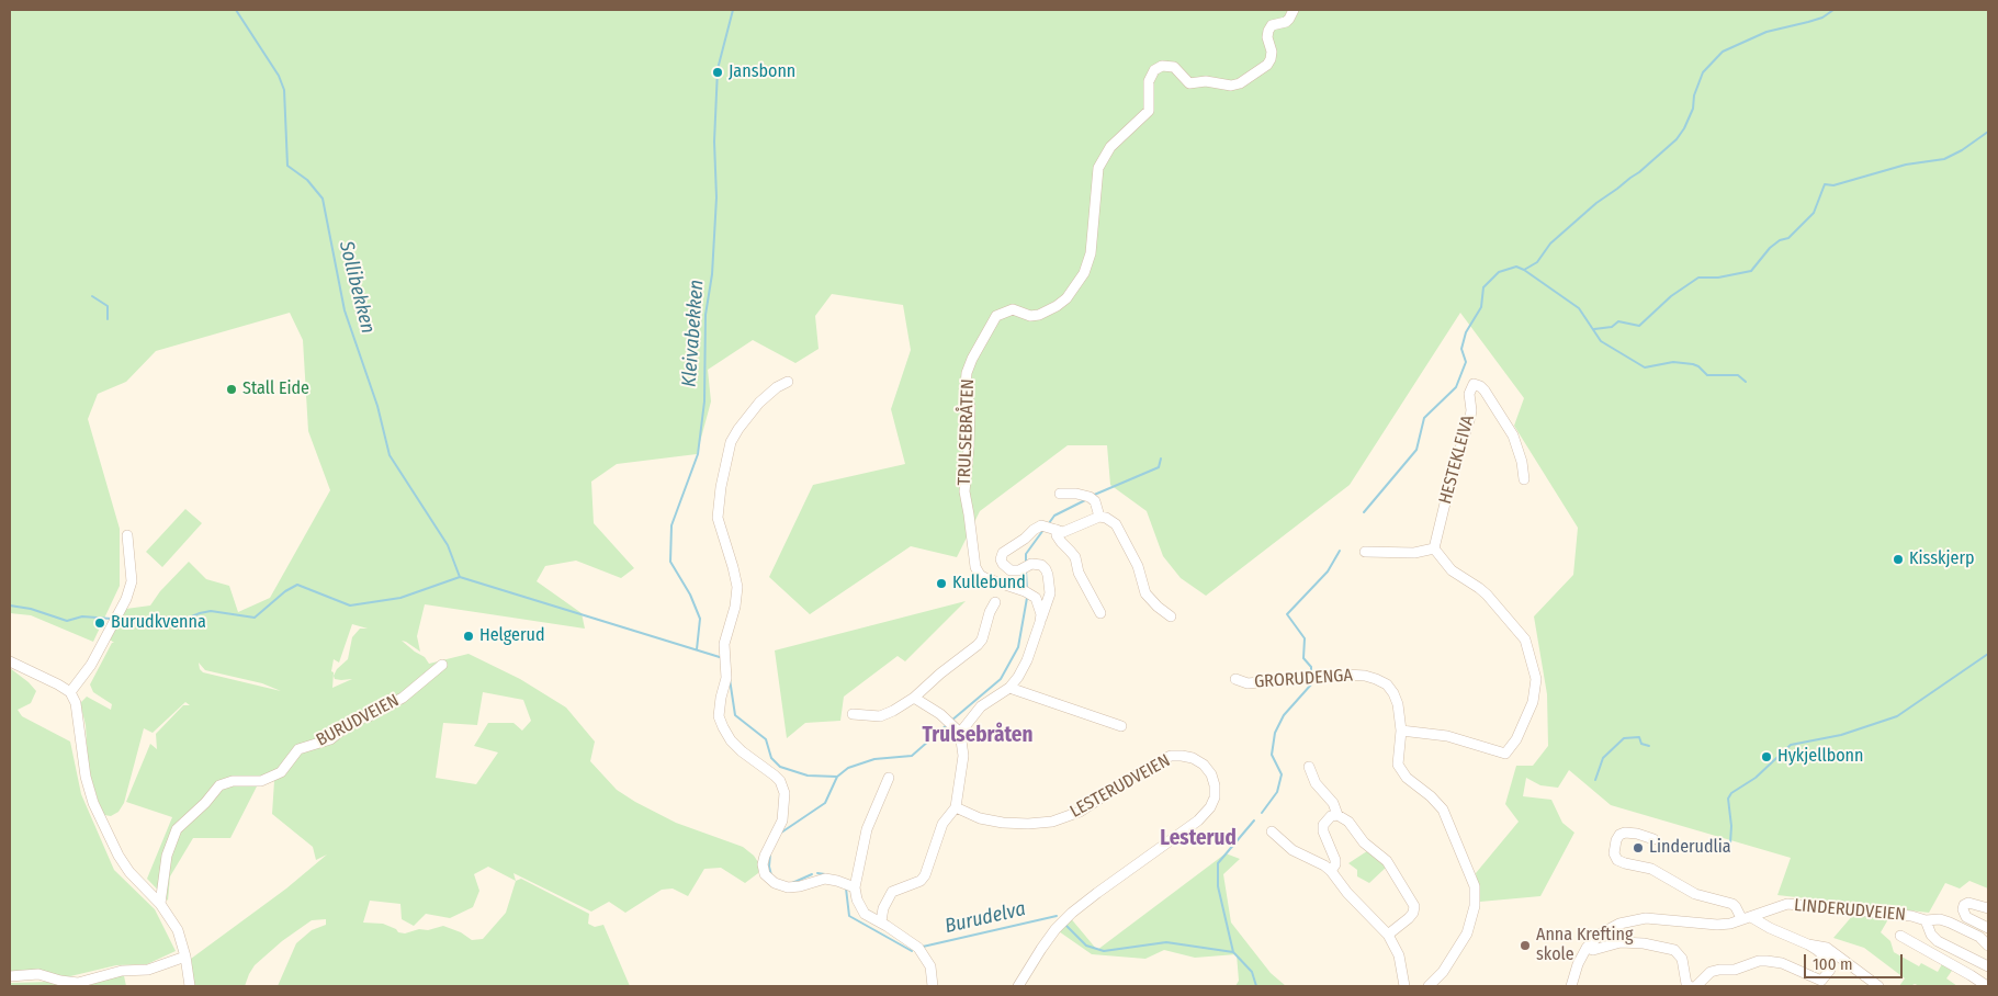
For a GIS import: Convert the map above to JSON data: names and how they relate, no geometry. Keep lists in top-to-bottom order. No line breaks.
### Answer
{"streets":{"street":["TRULSEBRÅTEN","HESTEKLEIVA","GRORUDENGA","BURUDVEIEN","LESTERUDVEIEN","LINDERUDVEIEN"]},"districts":["Trulsebråten","Lesterud"],"water":["Sollibekken","Kleivabekken","Burudelva"],"places":["Jansbonn","Stall Eide","Kisskjerp","Kullebund","Burudkvenna","Helgerud","Hykjellbonn","Linderudlia","Anna Krefting skole"],"scale_bar":"100 m"}
